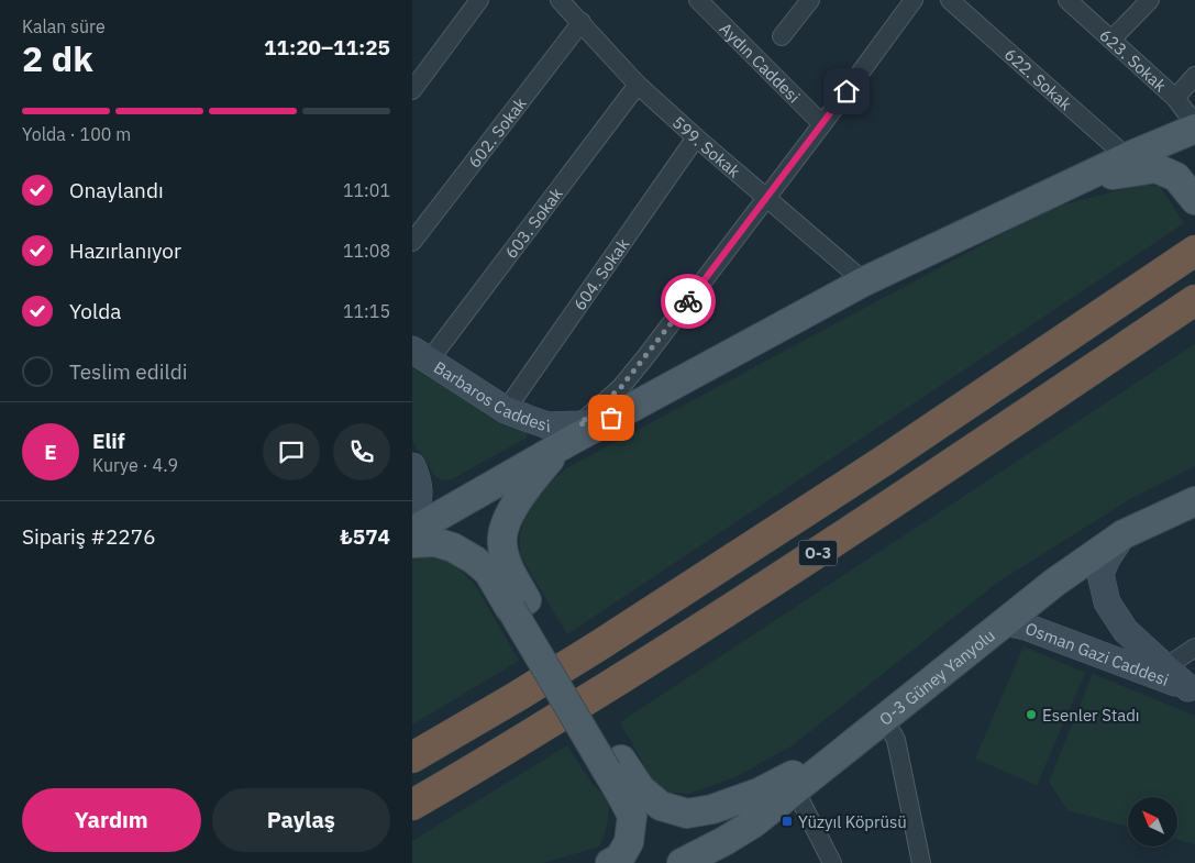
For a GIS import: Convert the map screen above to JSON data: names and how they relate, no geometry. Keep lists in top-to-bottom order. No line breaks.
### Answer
{"streets":{"highway":["O-3"],"main road":["Barbaros Caddesi","Osman Gazi Caddesi","O-3 Güney Yanyolu"],"street":["623. Sokak","Aydın Caddesi","622. Sokak","602. Sokak","599. Sokak","603. Sokak","604. Sokak"]},"crossings":[["602. Sokak","599. Sokak"],["599. Sokak","603. Sokak"],["599. Sokak","604. Sokak"],["603. Sokak","Barbaros Caddesi"],["604. Sokak","Barbaros Caddesi"],["Osman Gazi Caddesi","O-3 Güney Yanyolu"]],"places":{"other":["Esenler Stadı"],"transit":["Yüzyıl Köprüsü"]},"north":"top left","page":{"heading":["2 dk","Kalan süre","11:20–11:25"],"panel":["Elif","Kurye · 4.9","Sipariş #2276","₺574"],"bar":"Yolda · 100 m","list":[["Onaylandı","11:01"],["Hazırlanıyor","11:08"],["Yolda","11:15"],"Teslim edildi"],"round":"E","buttons":["Yardım","Paylaş"]}}
